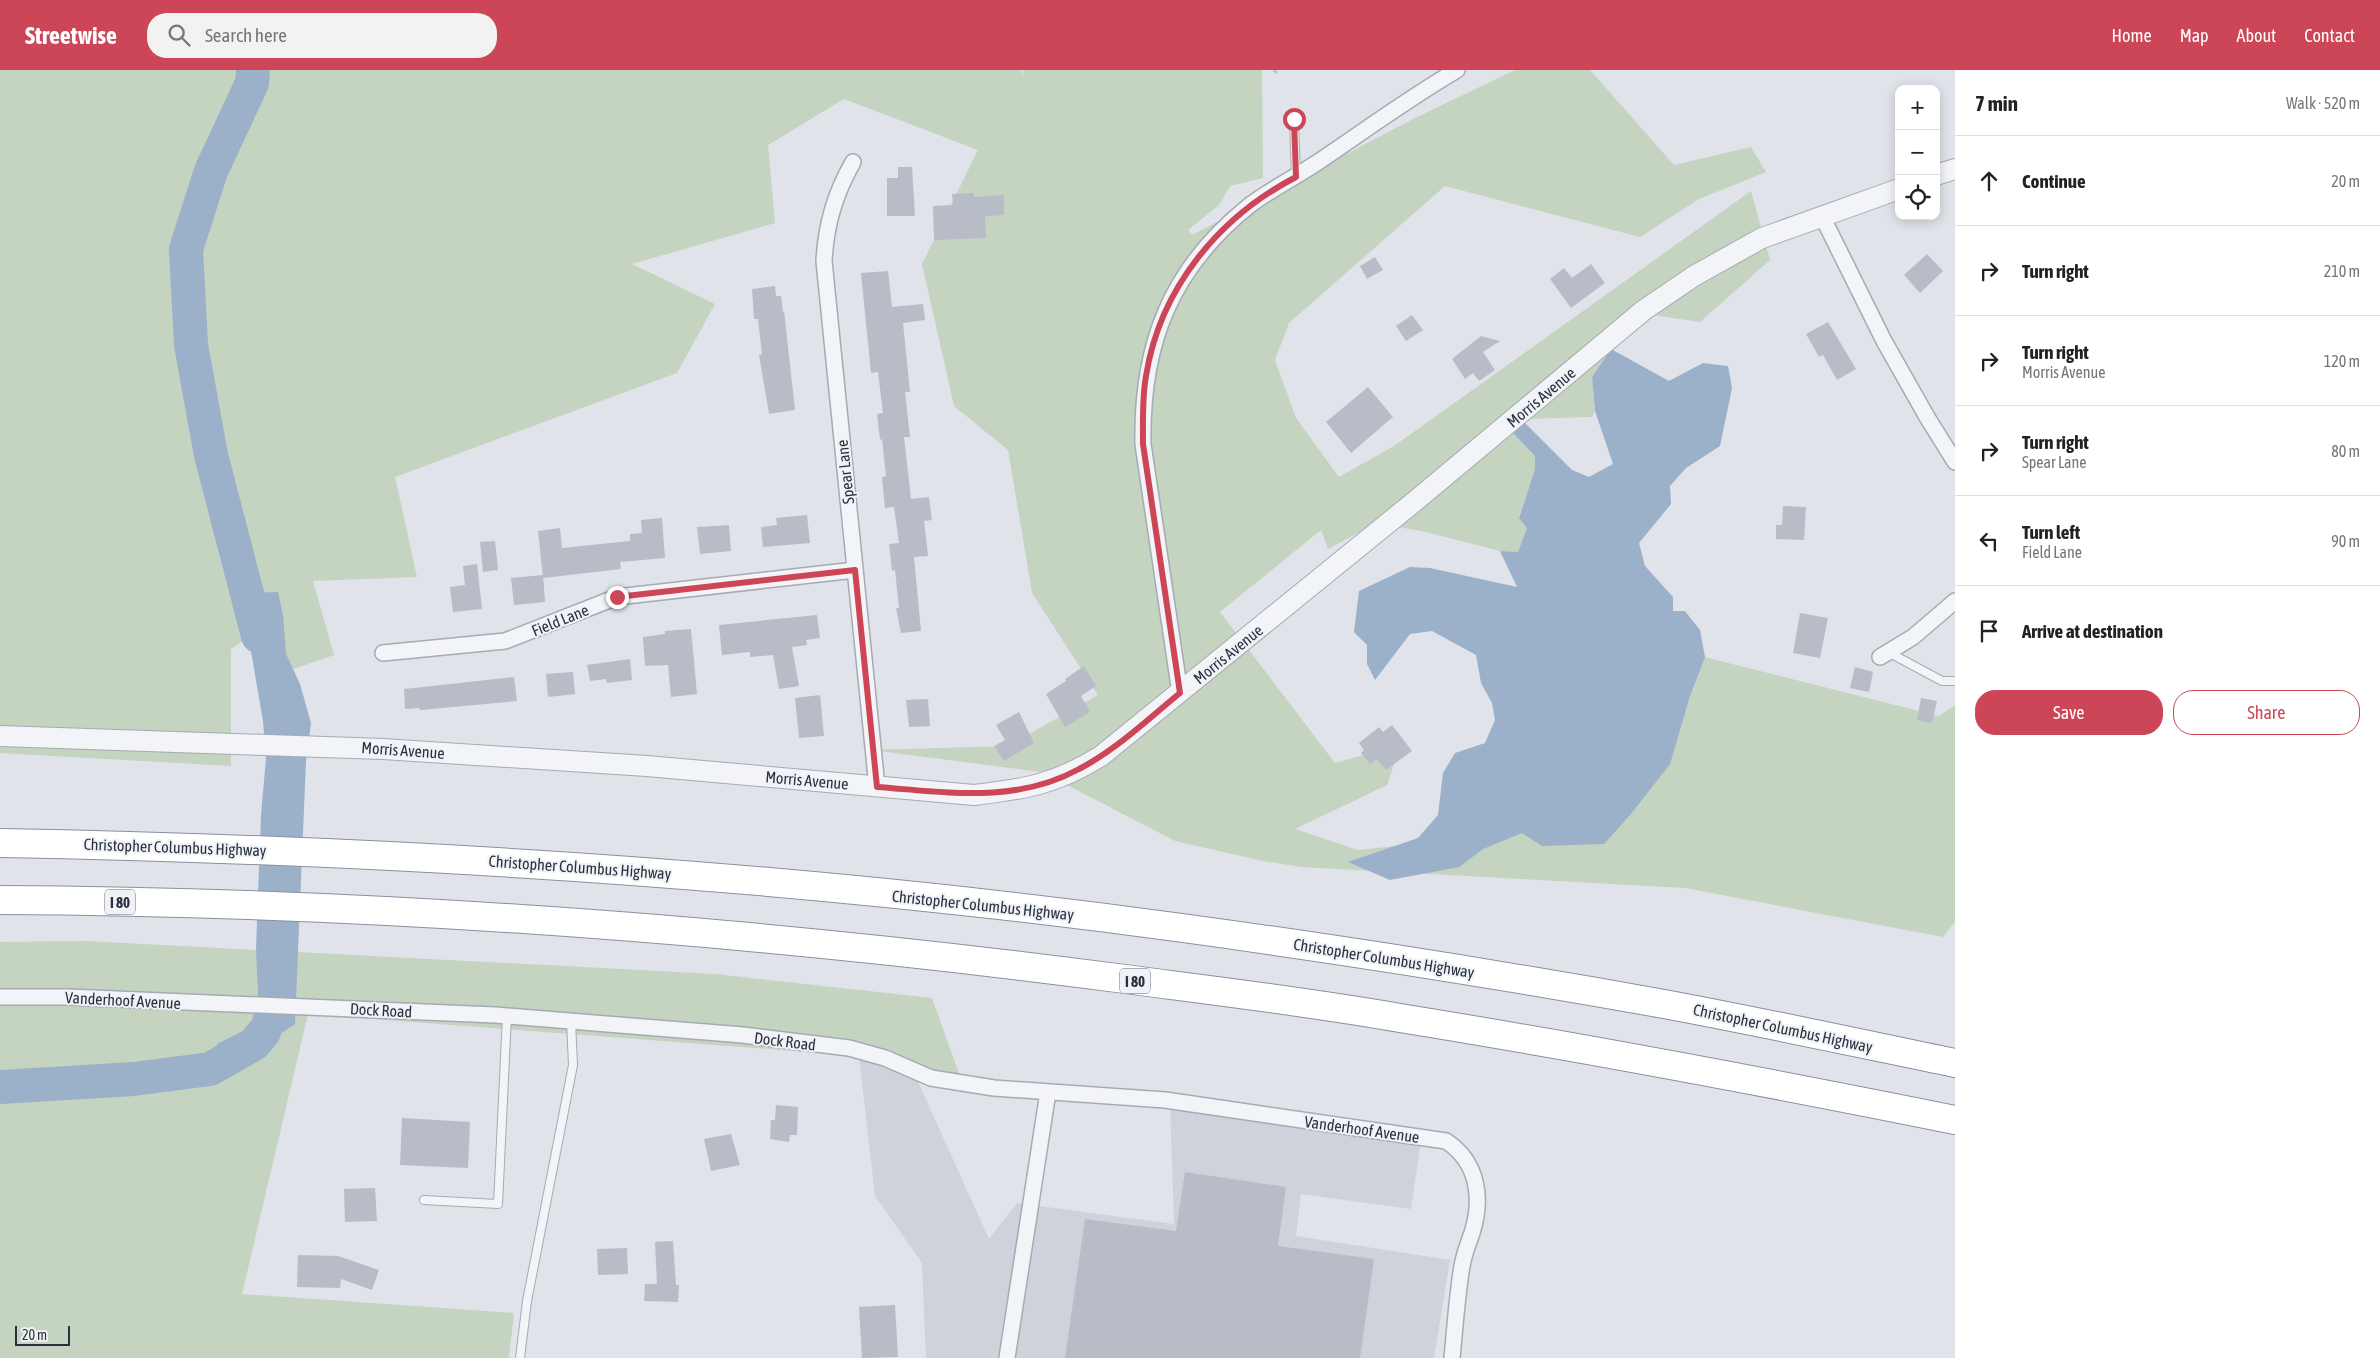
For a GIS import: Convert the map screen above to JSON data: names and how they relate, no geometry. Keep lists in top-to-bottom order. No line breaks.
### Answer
{"streets":{"highway":["Christopher Columbus Highway","I 80"],"street":["Morris Avenue","Spear Lane","Field Lane","Vanderhoof Avenue","Dock Road"]},"crossings":[["Morris Avenue","Spear Lane"],["Spear Lane","Field Lane"],["Vanderhoof Avenue","Dock Road"]],"scale_bar":"20 m","page":{"header":"Streetwise","search":"Search here","nav":["Home","Map","About","Contact"],"heading":["7 min","Walk · 520 m"],"map_buttons":["+","−"],"list":[["Continue","20 m"],["Turn right","210 m"],["Turn right","Morris Avenue","120 m"],["Turn right","Spear Lane","80 m"],["Turn left","Field Lane","90 m"],"Arrive at destination"],"buttons":["Save","Share"],"scale":"20 m"}}
